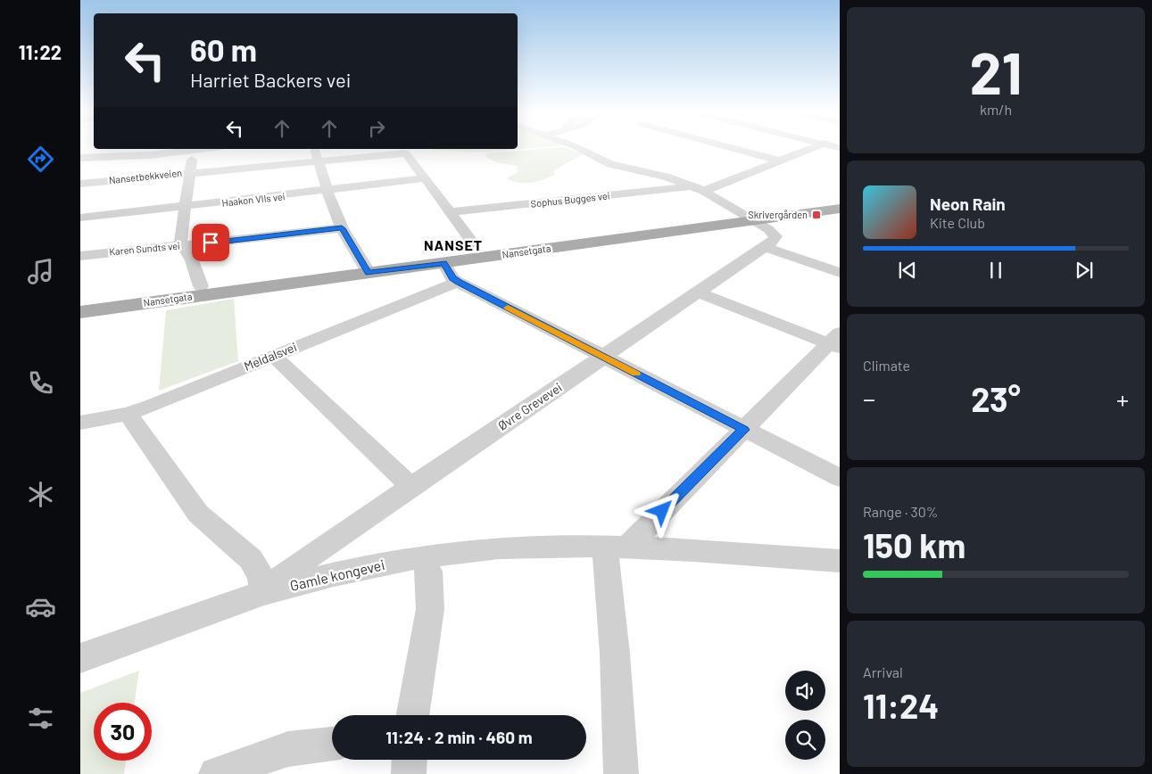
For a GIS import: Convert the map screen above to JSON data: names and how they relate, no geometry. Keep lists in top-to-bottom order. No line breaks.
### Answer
{"streets":{"main road":["Nansetgata"],"street":["Nansetbekkveien","Haakon VIIs vei","Sophus Bugges vei","Karen Sundts vei","Meldalsvei","Øvre Grevevei","Gamle kongevei"]},"crossings":[["Nansetbekkveien","Haakon VIIs vei"],["Øvre Grevevei","Gamle kongevei"]],"districts":["NANSET"],"places":{"transit":["Skrivergården"]},"page":{"tabs":"11:22","tile":[["21","km/h"],"Climate",["Range · 30%","150 km"],["Arrival","11:24"]],"turn":["60 m","Harriet Backers vei"],"song":["Neon Rain","Kite Club"],"heat":["−","23°","+"],"limit":"30","trip":"11:24 · 2 min · 460 m"}}
